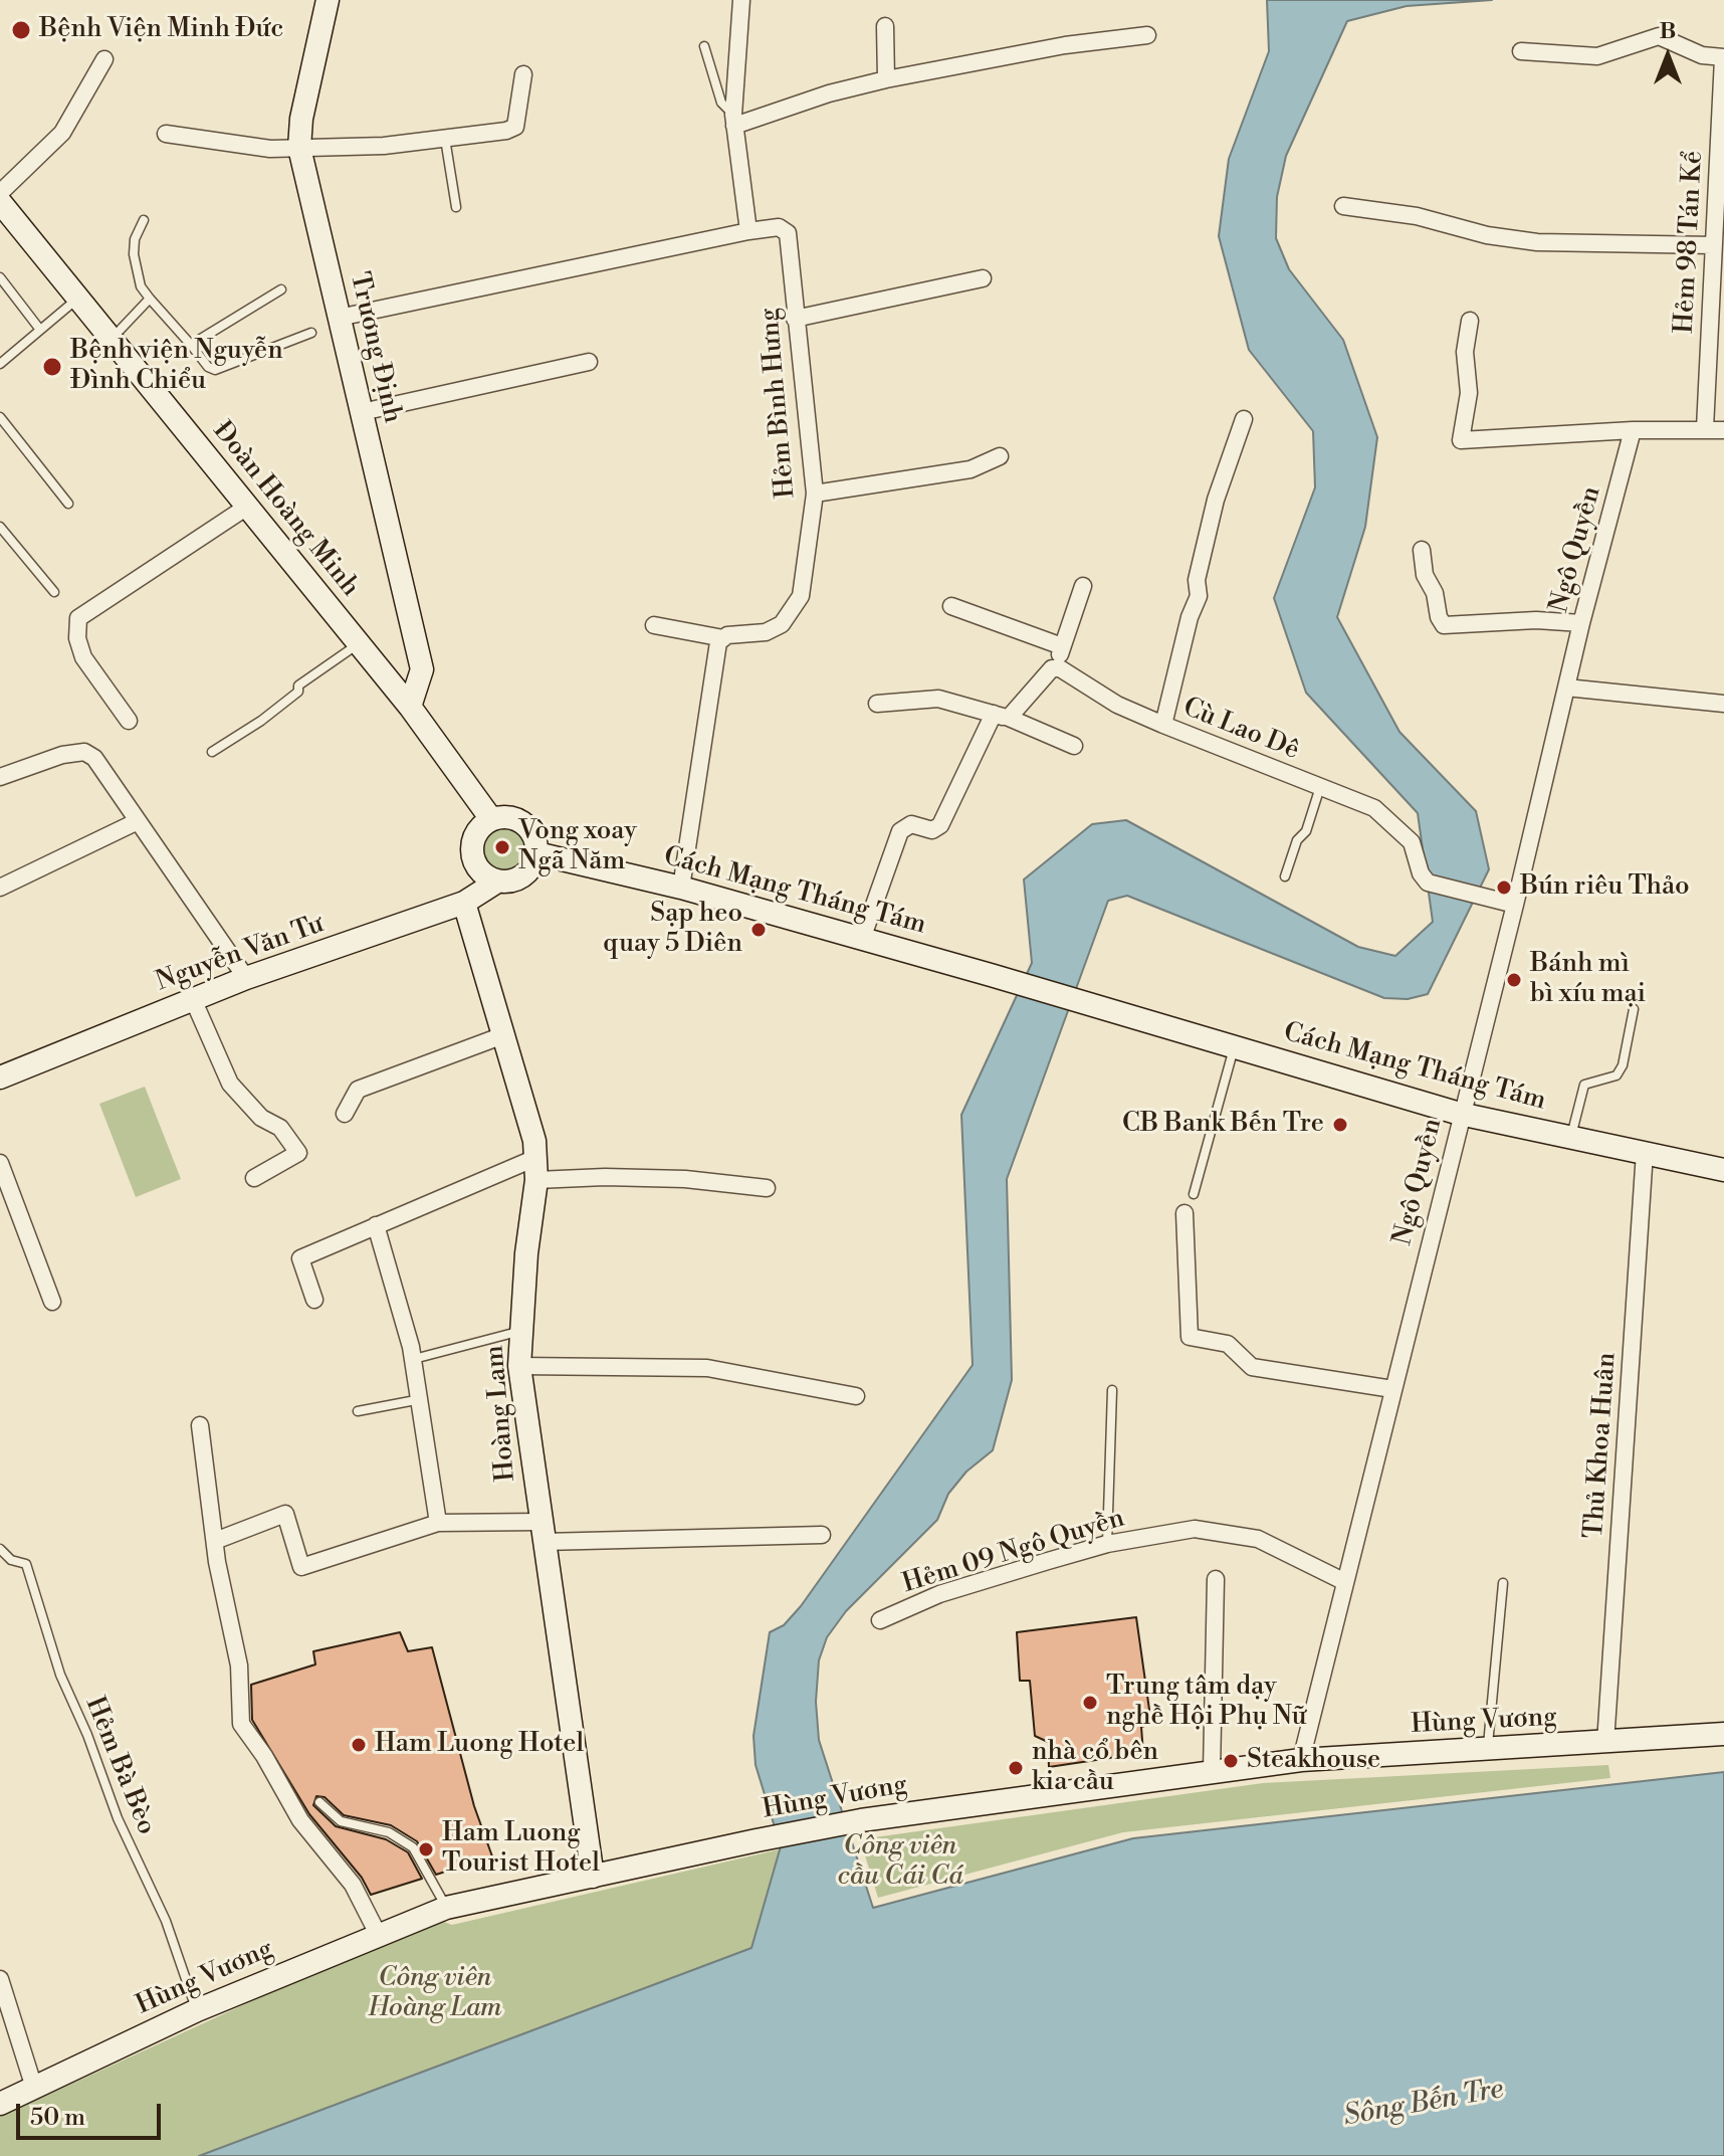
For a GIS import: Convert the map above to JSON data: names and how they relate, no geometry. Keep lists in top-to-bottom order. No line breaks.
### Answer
{"streets":{"street":["Hẻm 98 Tán Kể","Trương Định","Hẻm Bình Hưng","Đoàn Hoàng Minh","Ngô Quyền","Cù Lao Dê","Cách Mạng Tháng Tám","Nguyễn Văn Tư","Hoàng Lam","Thủ Khoa Huân","Hẻm 09 Ngô Quyền","Hùng Vương"],"lane":["Hẻm Bà Bèo"]},"crossings":[["Trương Định","Đoàn Hoàng Minh"],["Đoàn Hoàng Minh","Cách Mạng Tháng Tám"],["Đoàn Hoàng Minh","Nguyễn Văn Tư"],["Ngô Quyền","Cù Lao Dê"],["Ngô Quyền","Cách Mạng Tháng Tám"],["Ngô Quyền","Hẻm 09 Ngô Quyền"],["Ngô Quyền","Hùng Vương"],["Cách Mạng Tháng Tám","Nguyễn Văn Tư"],["Cách Mạng Tháng Tám","Thủ Khoa Huân"],["Nguyễn Văn Tư","Hoàng Lam"],["Hoàng Lam","Hùng Vương"],["Thủ Khoa Huân","Hùng Vương"],["Hùng Vương","Hẻm Bà Bèo"]],"water":["Sông Bến Tre"],"parks":["Công viên cầu Cái Cá","Công viên Hoàng Lam"],"places":["Bệnh Viện Minh Đức","Bệnh viện Nguyễn Đình Chiểu","Vòng xoay Ngã Năm","Bún riêu Thảo","Sạp heo quay 5 Diên","Bánh mì bì xíu mại","CB Bank Bến Tre","Trung tâm dạy nghề Hội Phụ Nữ","Ham Luong Hotel","Steakhouse","nhà cổ bên kia cầu","Ham Luong Tourist Hotel"],"scale_bar":"50 m","north":"top"}
